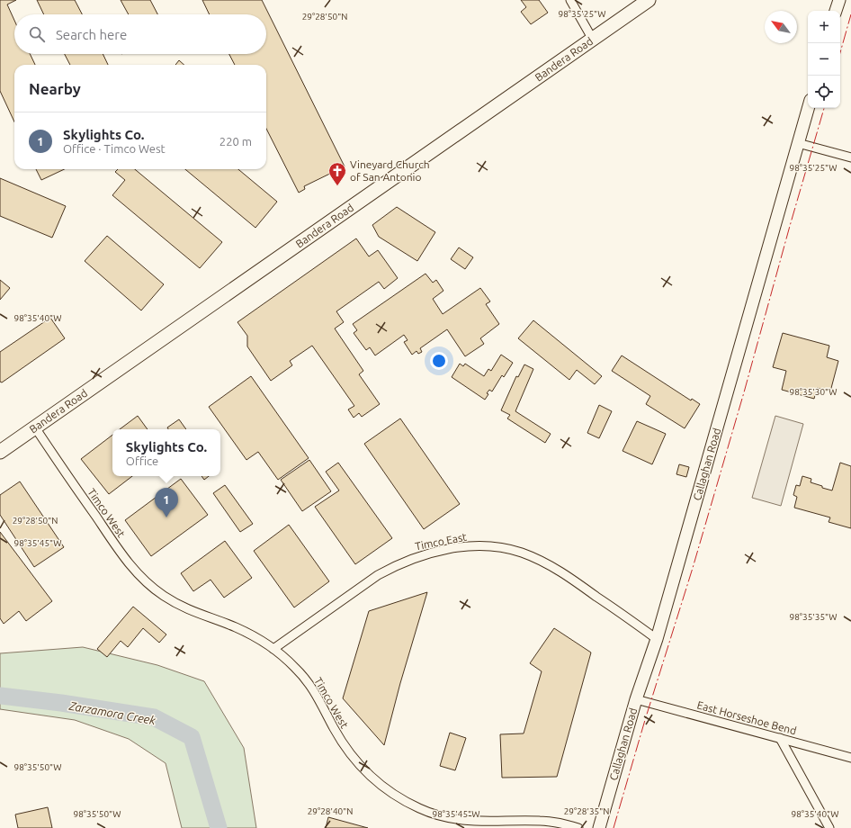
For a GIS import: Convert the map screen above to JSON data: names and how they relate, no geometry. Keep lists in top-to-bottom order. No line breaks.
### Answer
{"streets":{"main road":["Bandera Road","Callaghan Road"],"street":["Timco West","Timco East","East Horseshoe Bend"]},"crossings":[["Bandera Road","Timco West"],["Callaghan Road","Timco East"],["Callaghan Road","East Horseshoe Bend"],["Timco West","Timco East"]],"water":["Zarzamora Creek"],"places":{"church":["Vineyard Church of San Antonio"]},"north":"top left","page":{"map_buttons":["+","−"],"search":"Search here","heading":"Nearby","list":[{"mark":"1","name":"Skylights Co.","note":"Office · Timco West","value":"220 m"}],"popup":["Skylights Co.","Office"],"pins":"1"},"coordinates":["98°35'25\"W","29°28'50\"N","98°35'40\"W","98°35'30\"W","98°35'45\"W","98°35'35\"W","98°35'50\"W","29°28'40\"N","29°28'35\"N"]}
